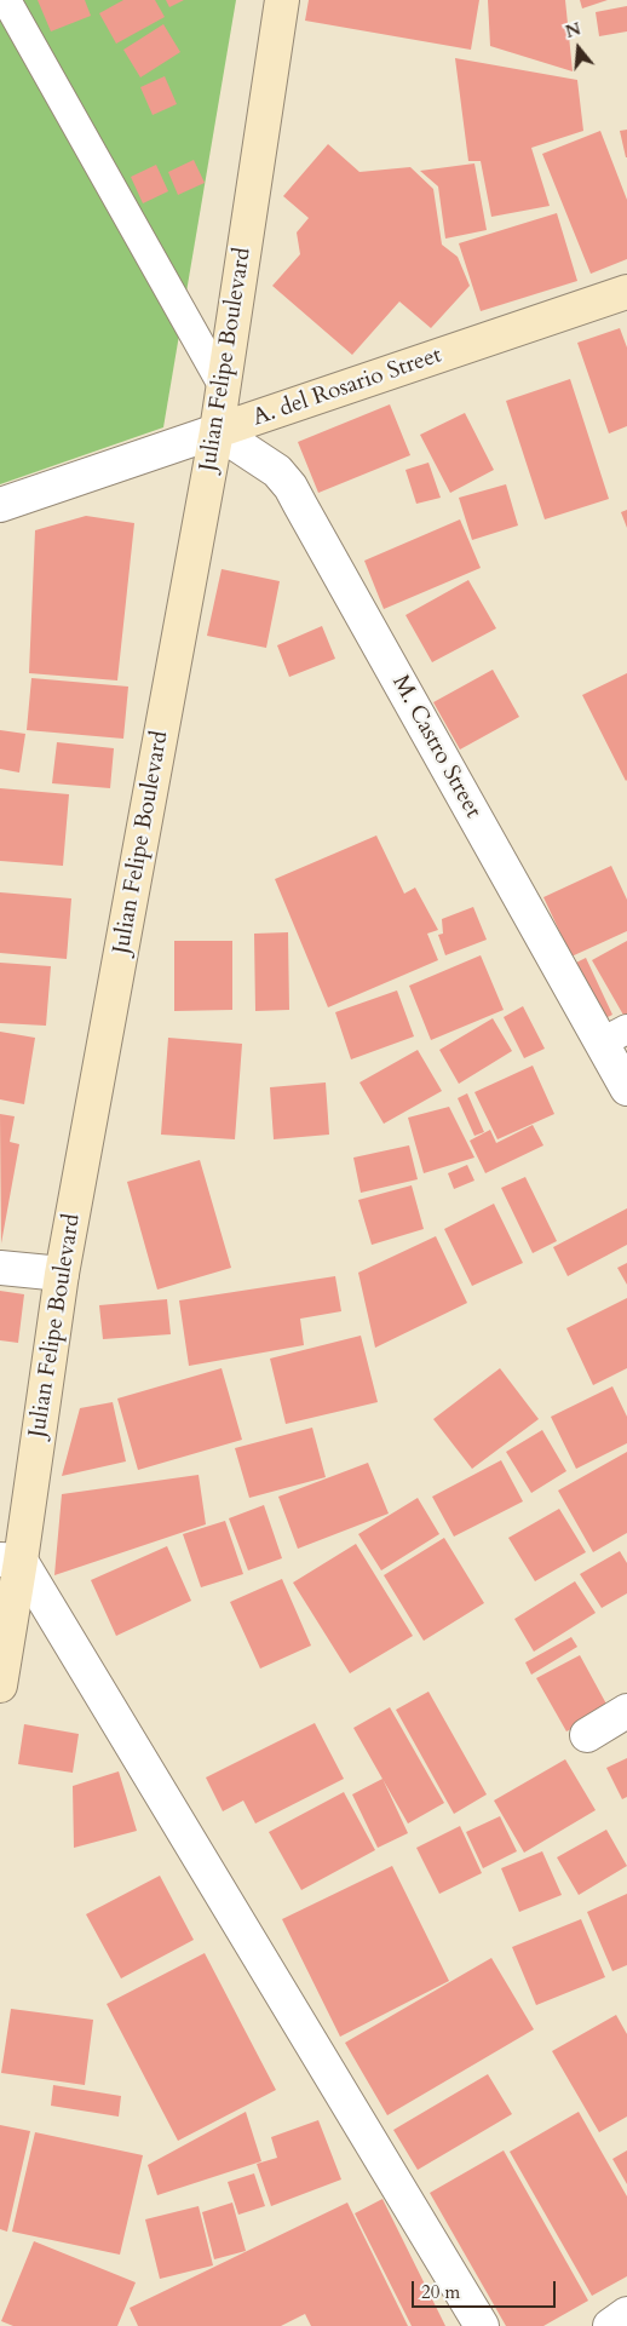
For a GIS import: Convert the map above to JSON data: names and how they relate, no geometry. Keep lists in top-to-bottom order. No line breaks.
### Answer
{"streets":{"main road":["Julian Felipe Boulevard","A. del Rosario Street"],"street":["M. Castro Street"]},"crossings":[["Julian Felipe Boulevard","A. del Rosario Street"],["Julian Felipe Boulevard","M. Castro Street"],["A. del Rosario Street","M. Castro Street"]],"scale_bar":"20 m","north":"top"}
